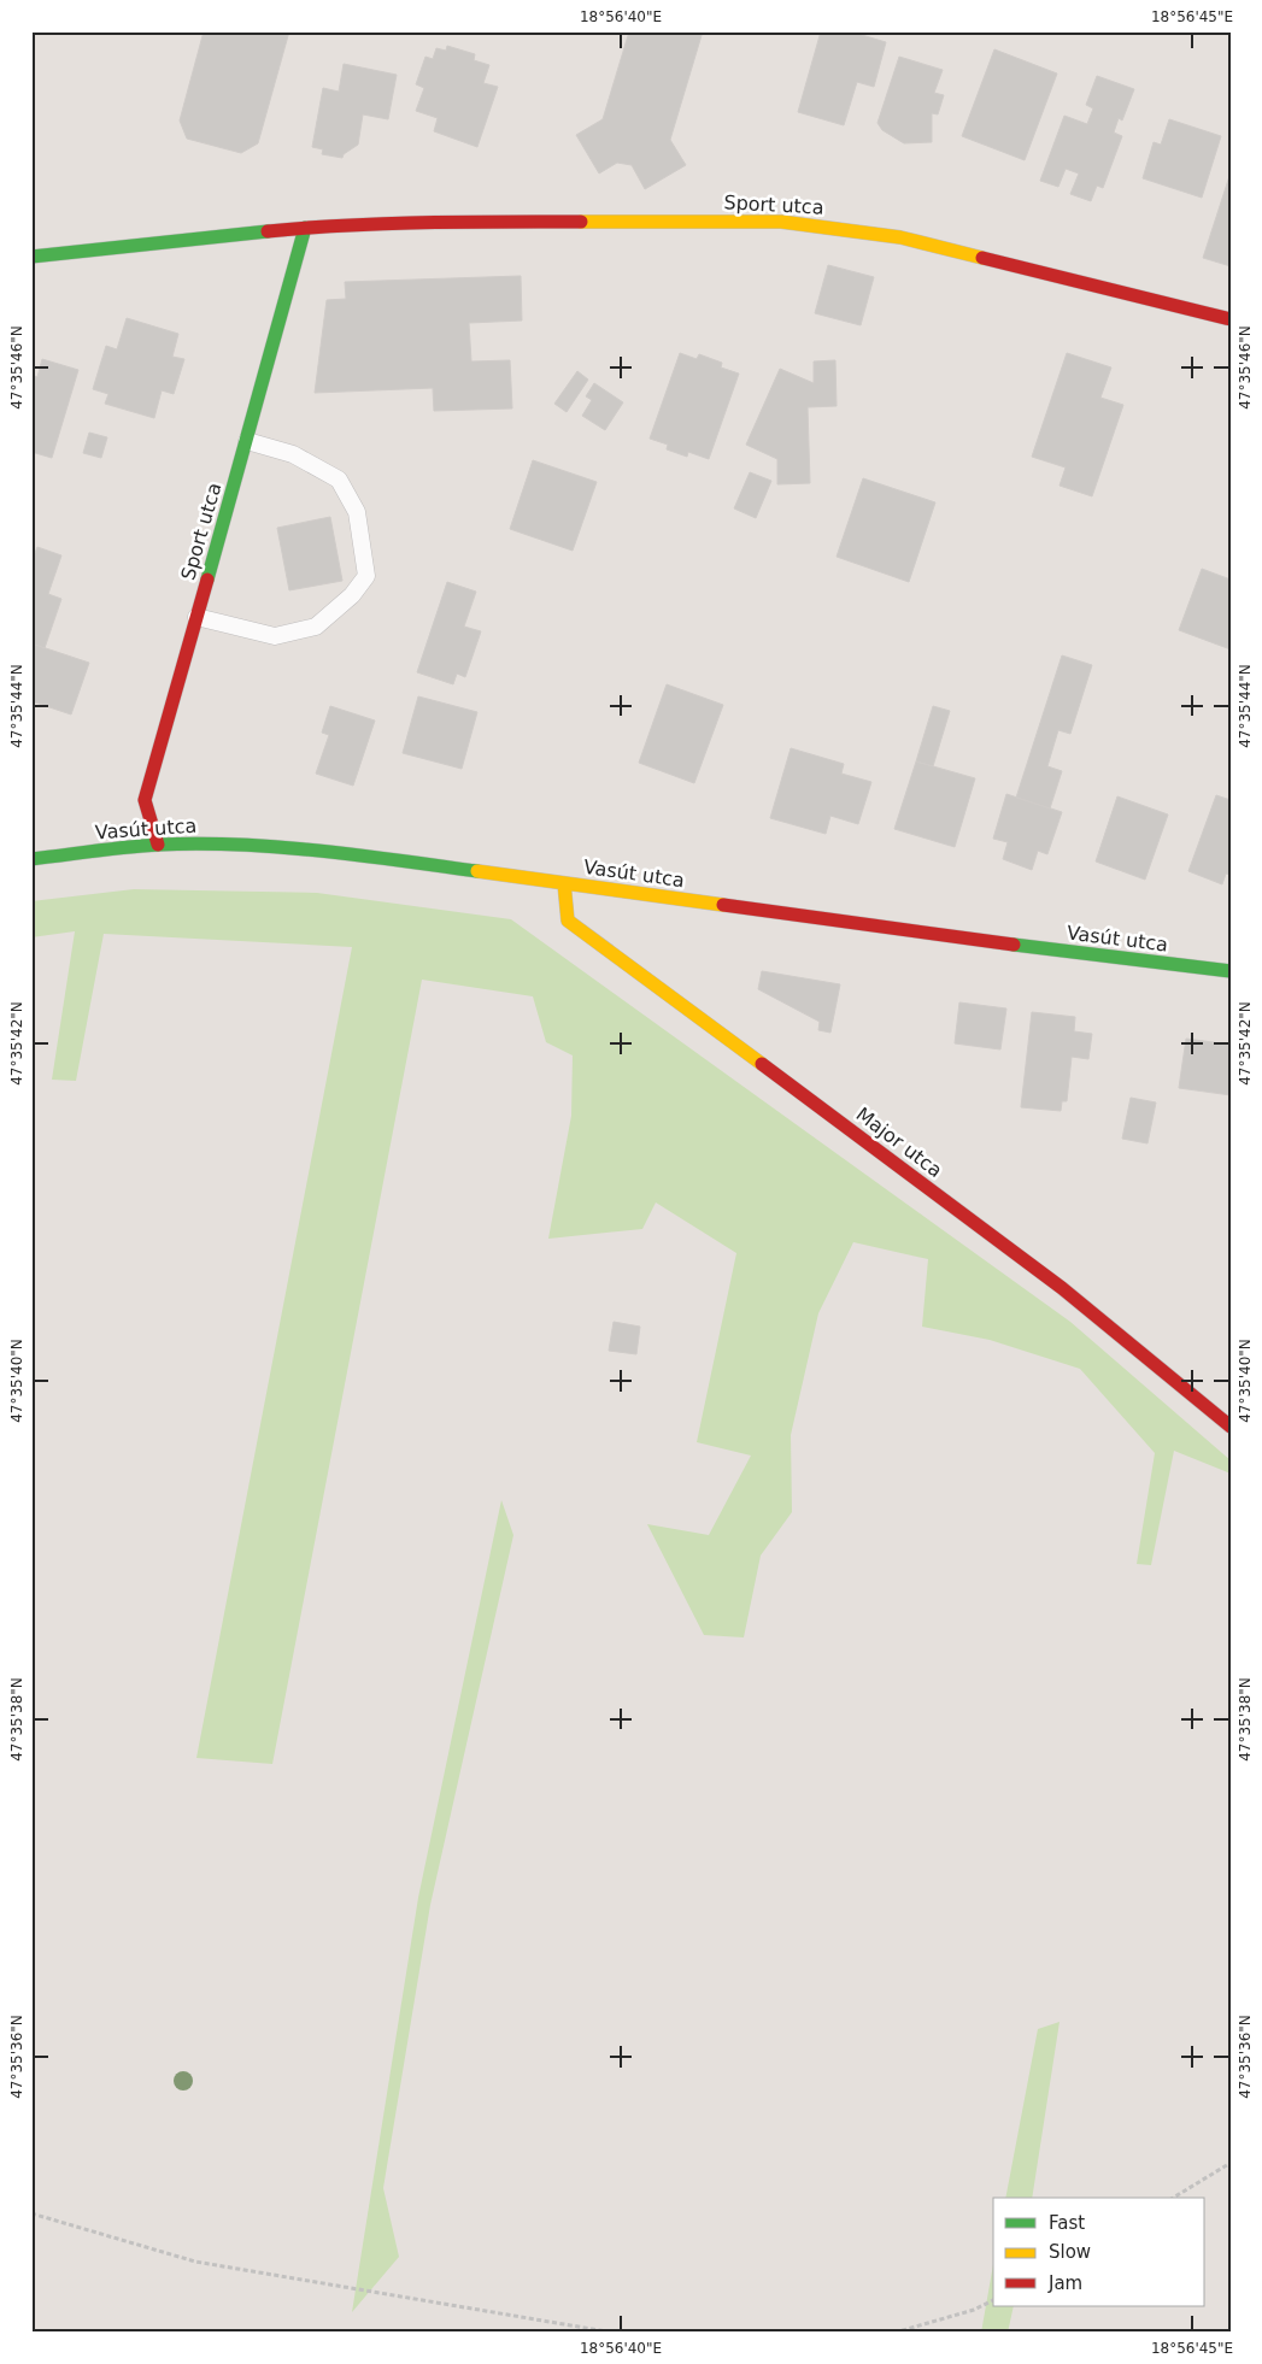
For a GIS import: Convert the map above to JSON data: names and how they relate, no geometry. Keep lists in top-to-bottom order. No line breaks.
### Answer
{"streets":{"street":["Sport utca","Vasút utca","Major utca"]},"crossings":[["Sport utca","Vasút utca"],["Vasút utca","Major utca"]],"legend":["Fast","Slow","Jam"],"coordinates":["18°56'40\"E","18°56'45\"E","47°35'46\"N","47°35'44\"N","47°35'42\"N","47°35'40\"N","47°35'38\"N","47°35'36\"N"]}
